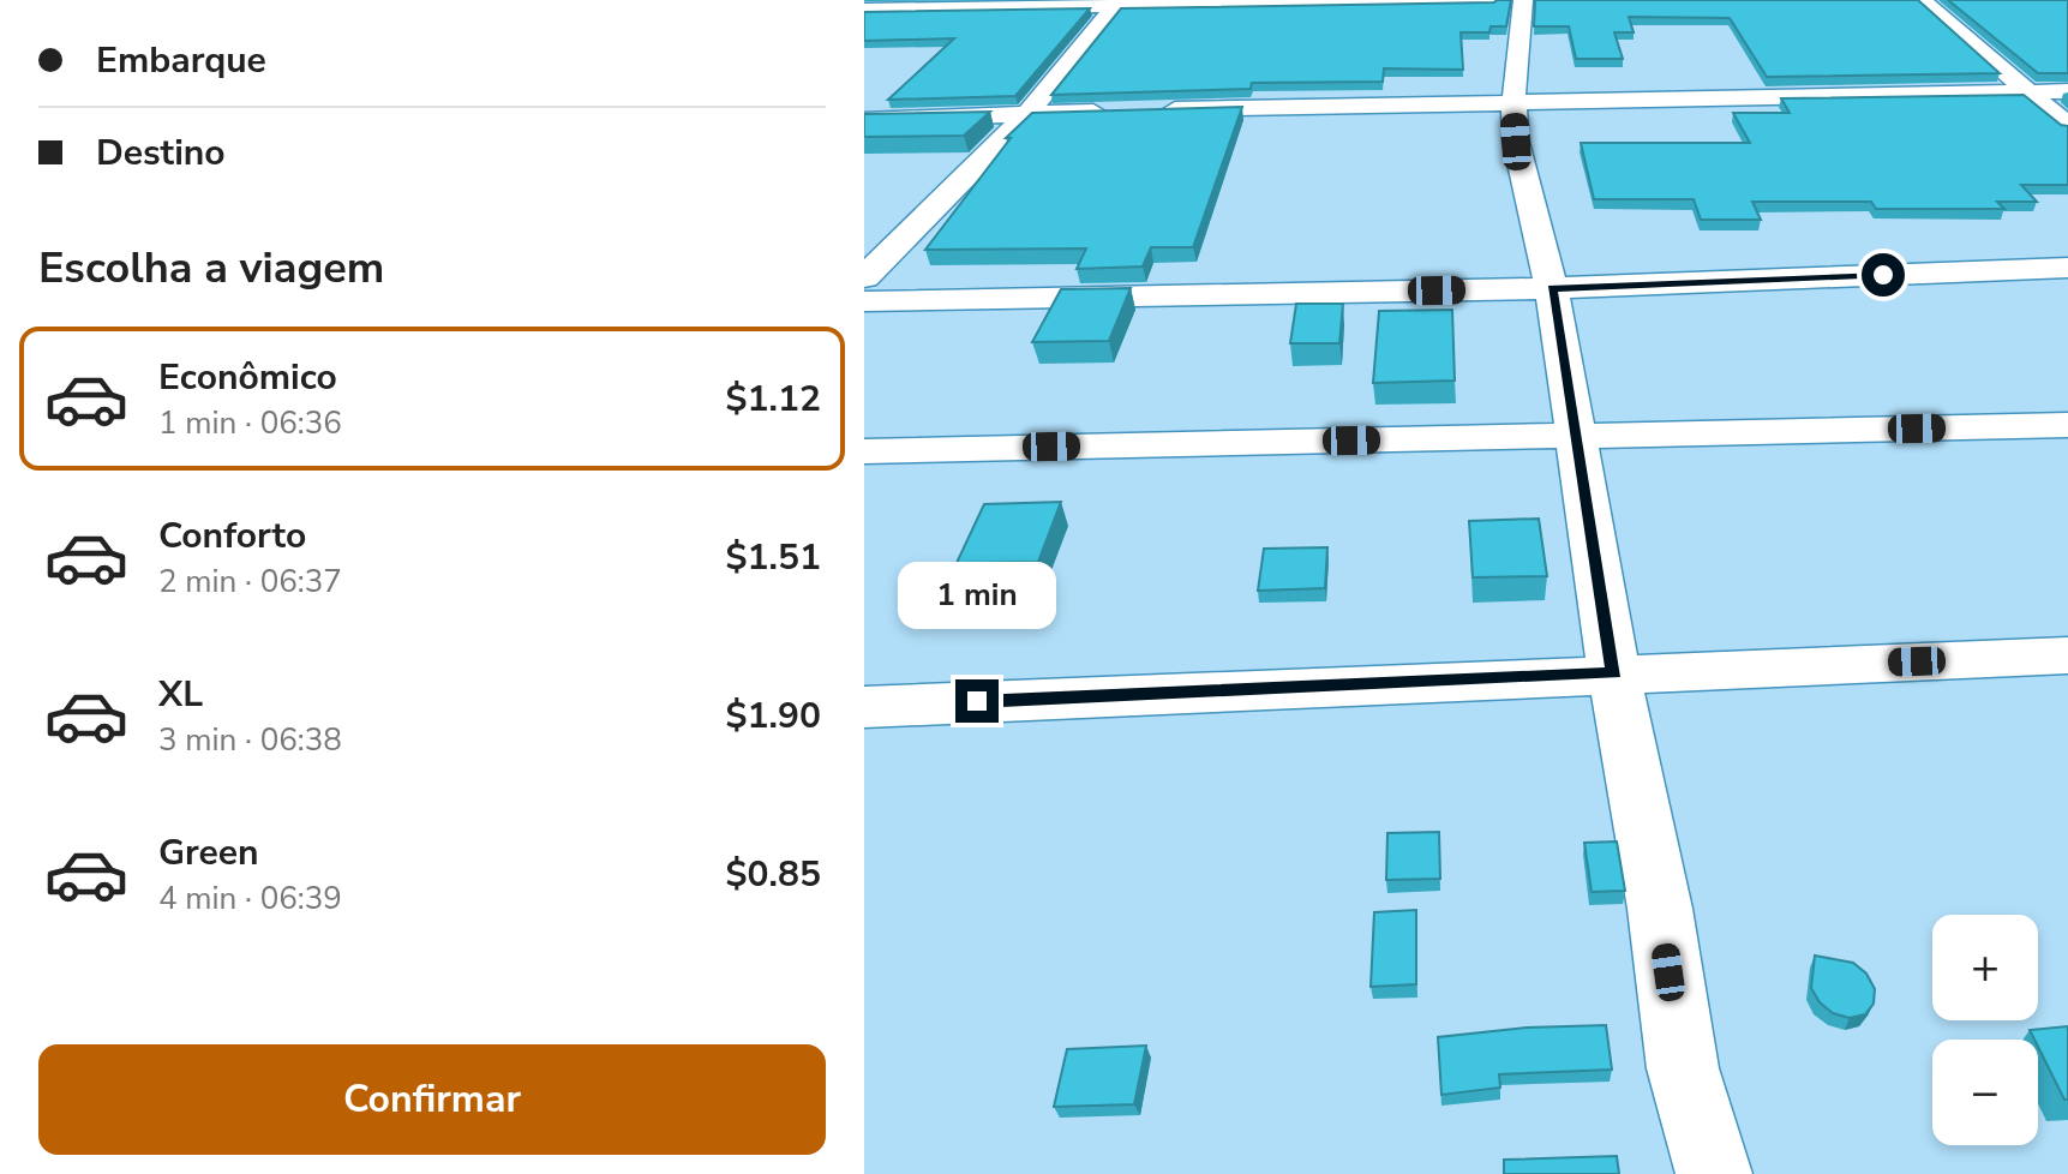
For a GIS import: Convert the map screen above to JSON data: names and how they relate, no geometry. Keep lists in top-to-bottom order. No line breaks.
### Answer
{"page":{"banner":["Embarque","Destino"],"heading":"Escolha a viagem","list":[{"name":"Econômico","note":"1 min · 06:36","value":"$1.12"},{"name":"Conforto","note":"2 min · 06:37","value":"$1.51"},{"name":"XL","note":"3 min · 06:38","value":"$1.90"},{"name":"Green","note":"4 min · 06:39","value":"$0.85"}],"bubble":"1 min","map_buttons":["+","−"],"buttons":"Confirmar"}}
